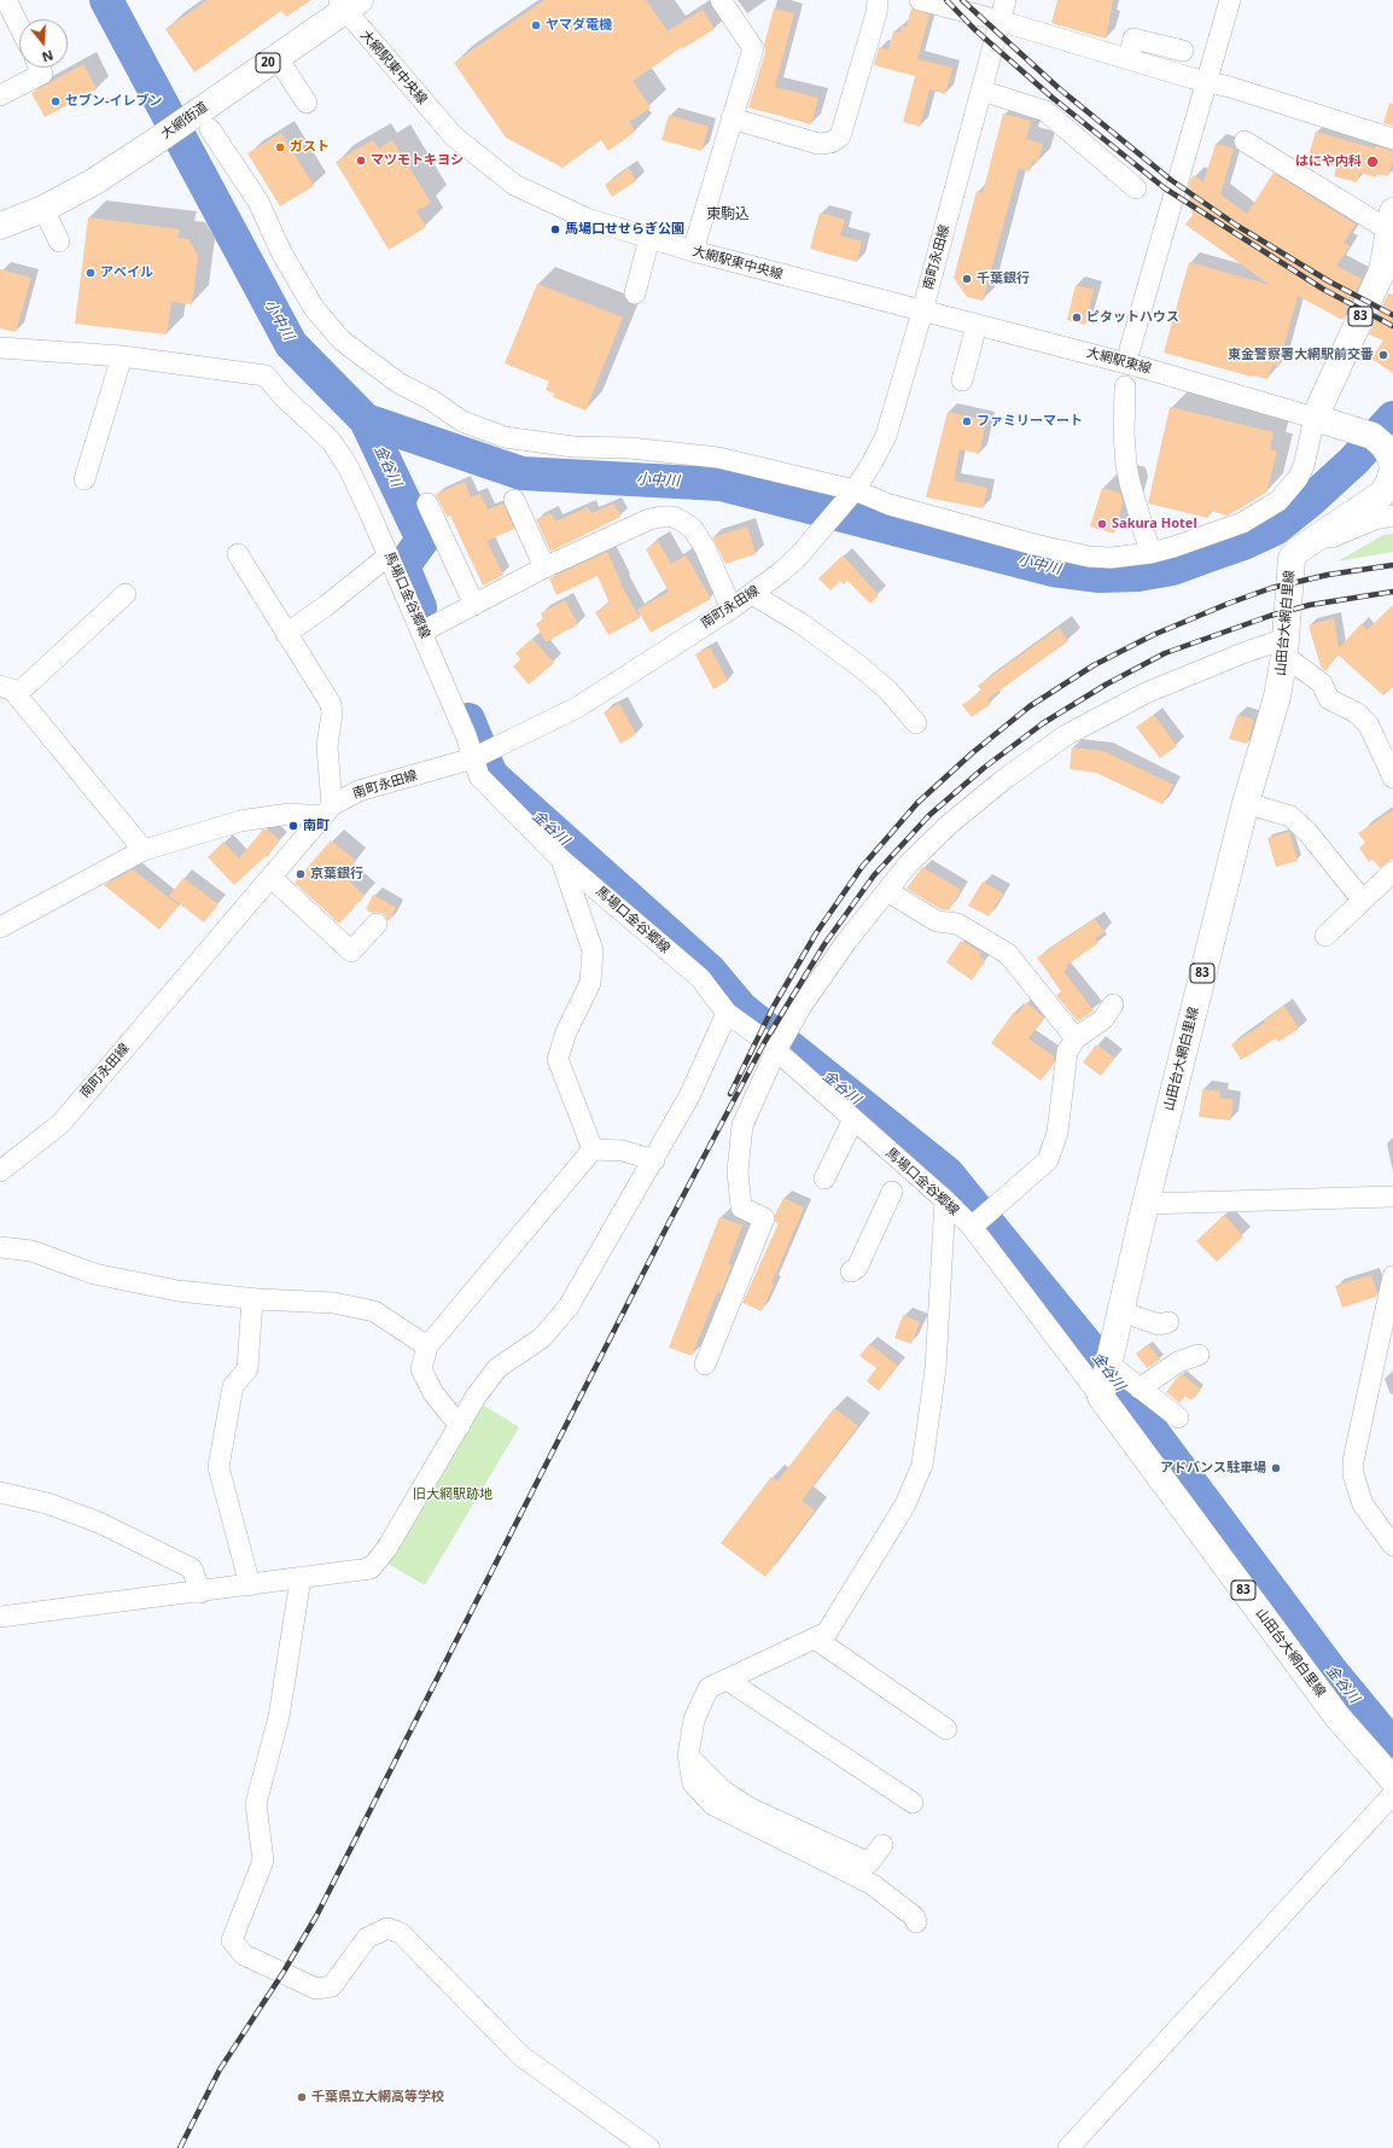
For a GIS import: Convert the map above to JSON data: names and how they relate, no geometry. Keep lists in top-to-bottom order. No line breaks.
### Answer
{"streets":{"main road":["20","大網街道","83","山田台大網白里線"],"street":["大網駅東中央線","南町永田線","大網駅東線","馬場口金谷郷線"]},"crossings":[["大網駅東中央線","大網街道"],["大網駅東中央線","南町永田線"],["大網駅東中央線","大網駅東線"],["南町永田線","大網駅東線"],["南町永田線","馬場口金谷郷線"],["83","大網駅東線"],["83","山田台大網白里線"],["大網駅東線","山田台大網白里線"],["馬場口金谷郷線","山田台大網白里線"]],"districts":["東駒込"],"water":["小中川","金谷川"],"parks":["旧大網駅跡地"],"places":["ヤマダ電機","セブン-イレブン","ガスト","マツモトキヨシ","はにや内科","馬場口せせらぎ公園","アベイル","千葉銀行","ピタットハウス","東金警察署大網駅前交番","ファミリーマート","Sakura Hotel","南町","京葉銀行","アドバンス駐車場","千葉県立大網高等学校"],"north":"bottom"}
